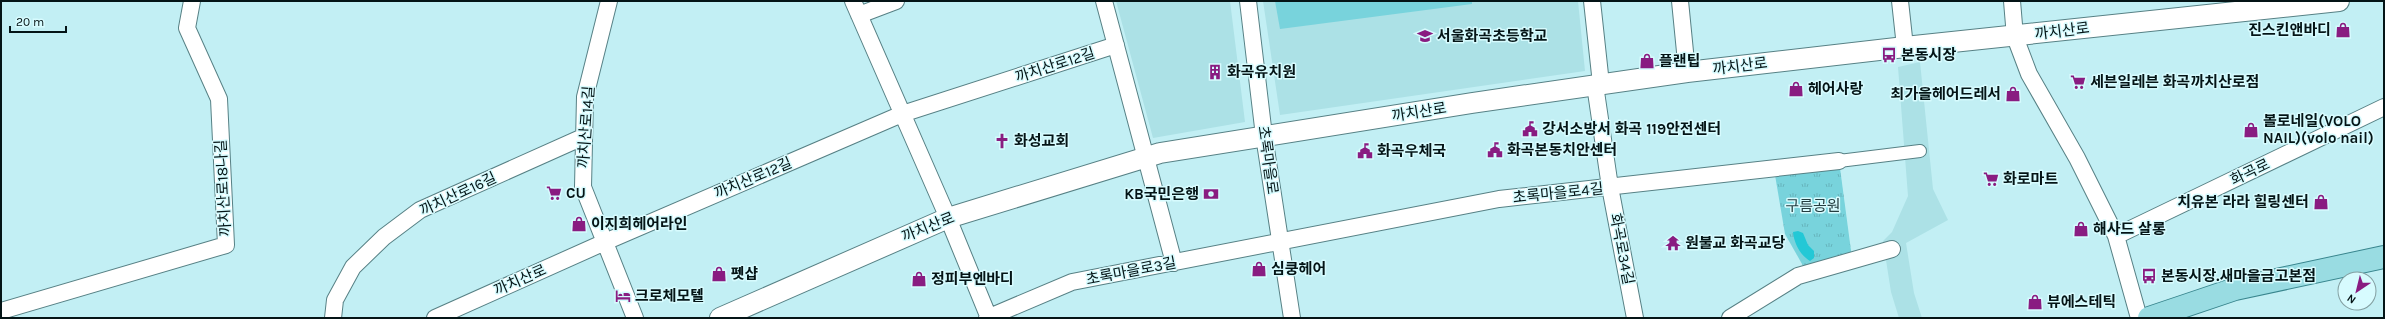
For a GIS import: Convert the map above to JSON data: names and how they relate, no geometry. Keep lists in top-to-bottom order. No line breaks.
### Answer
{"streets":{"street":["까치산로","까치산로12길","까치산로14길","초록마을로","화곡로","까치산로18나길","초록마을로4길","까치산로16길","화곡로34길","초록마을로3길"]},"crossings":[["까치산로","까치산로12길"],["까치산로","까치산로14길"],["까치산로","초록마을로"],["까치산로","화곡로34길"],["까치산로12길","까치산로14길"],["까치산로14길","까치산로16길"],["초록마을로","초록마을로4길"],["초록마을로","초록마을로3길"],["초록마을로4길","화곡로34길"],["초록마을로4길","초록마을로3길"]],"parks":["구름공원"],"places":{"shop":["진스킨앤바디","플랜팁","헤어사랑","최가을헤어드레서","볼로네일(VOLO NAIL)(volo nail)","치유본 라라 힐링센터","이지희헤어라인","해사드 살롱","심쿵헤어","펫샵","정피부엔바디","뷰에스테틱"],"school or university":["서울화곡초등학교"],"bus stop":["본동시장","본동시장.새마을금고본점"],"building":["화곡유치원"],"supermarket":["세븐일레븐 화곡까치산로점","화로마트","CU"],"public building":["강서소방서 화곡 119안전센터","화곡본동치안센터","화곡우체국"],"church":["화성교회"],"bank":["KB국민은행"],"temple":["원불교 화곡교당"],"hotel":["크로체모텔"]},"scale_bar":"20 m","north":"bottom left"}
